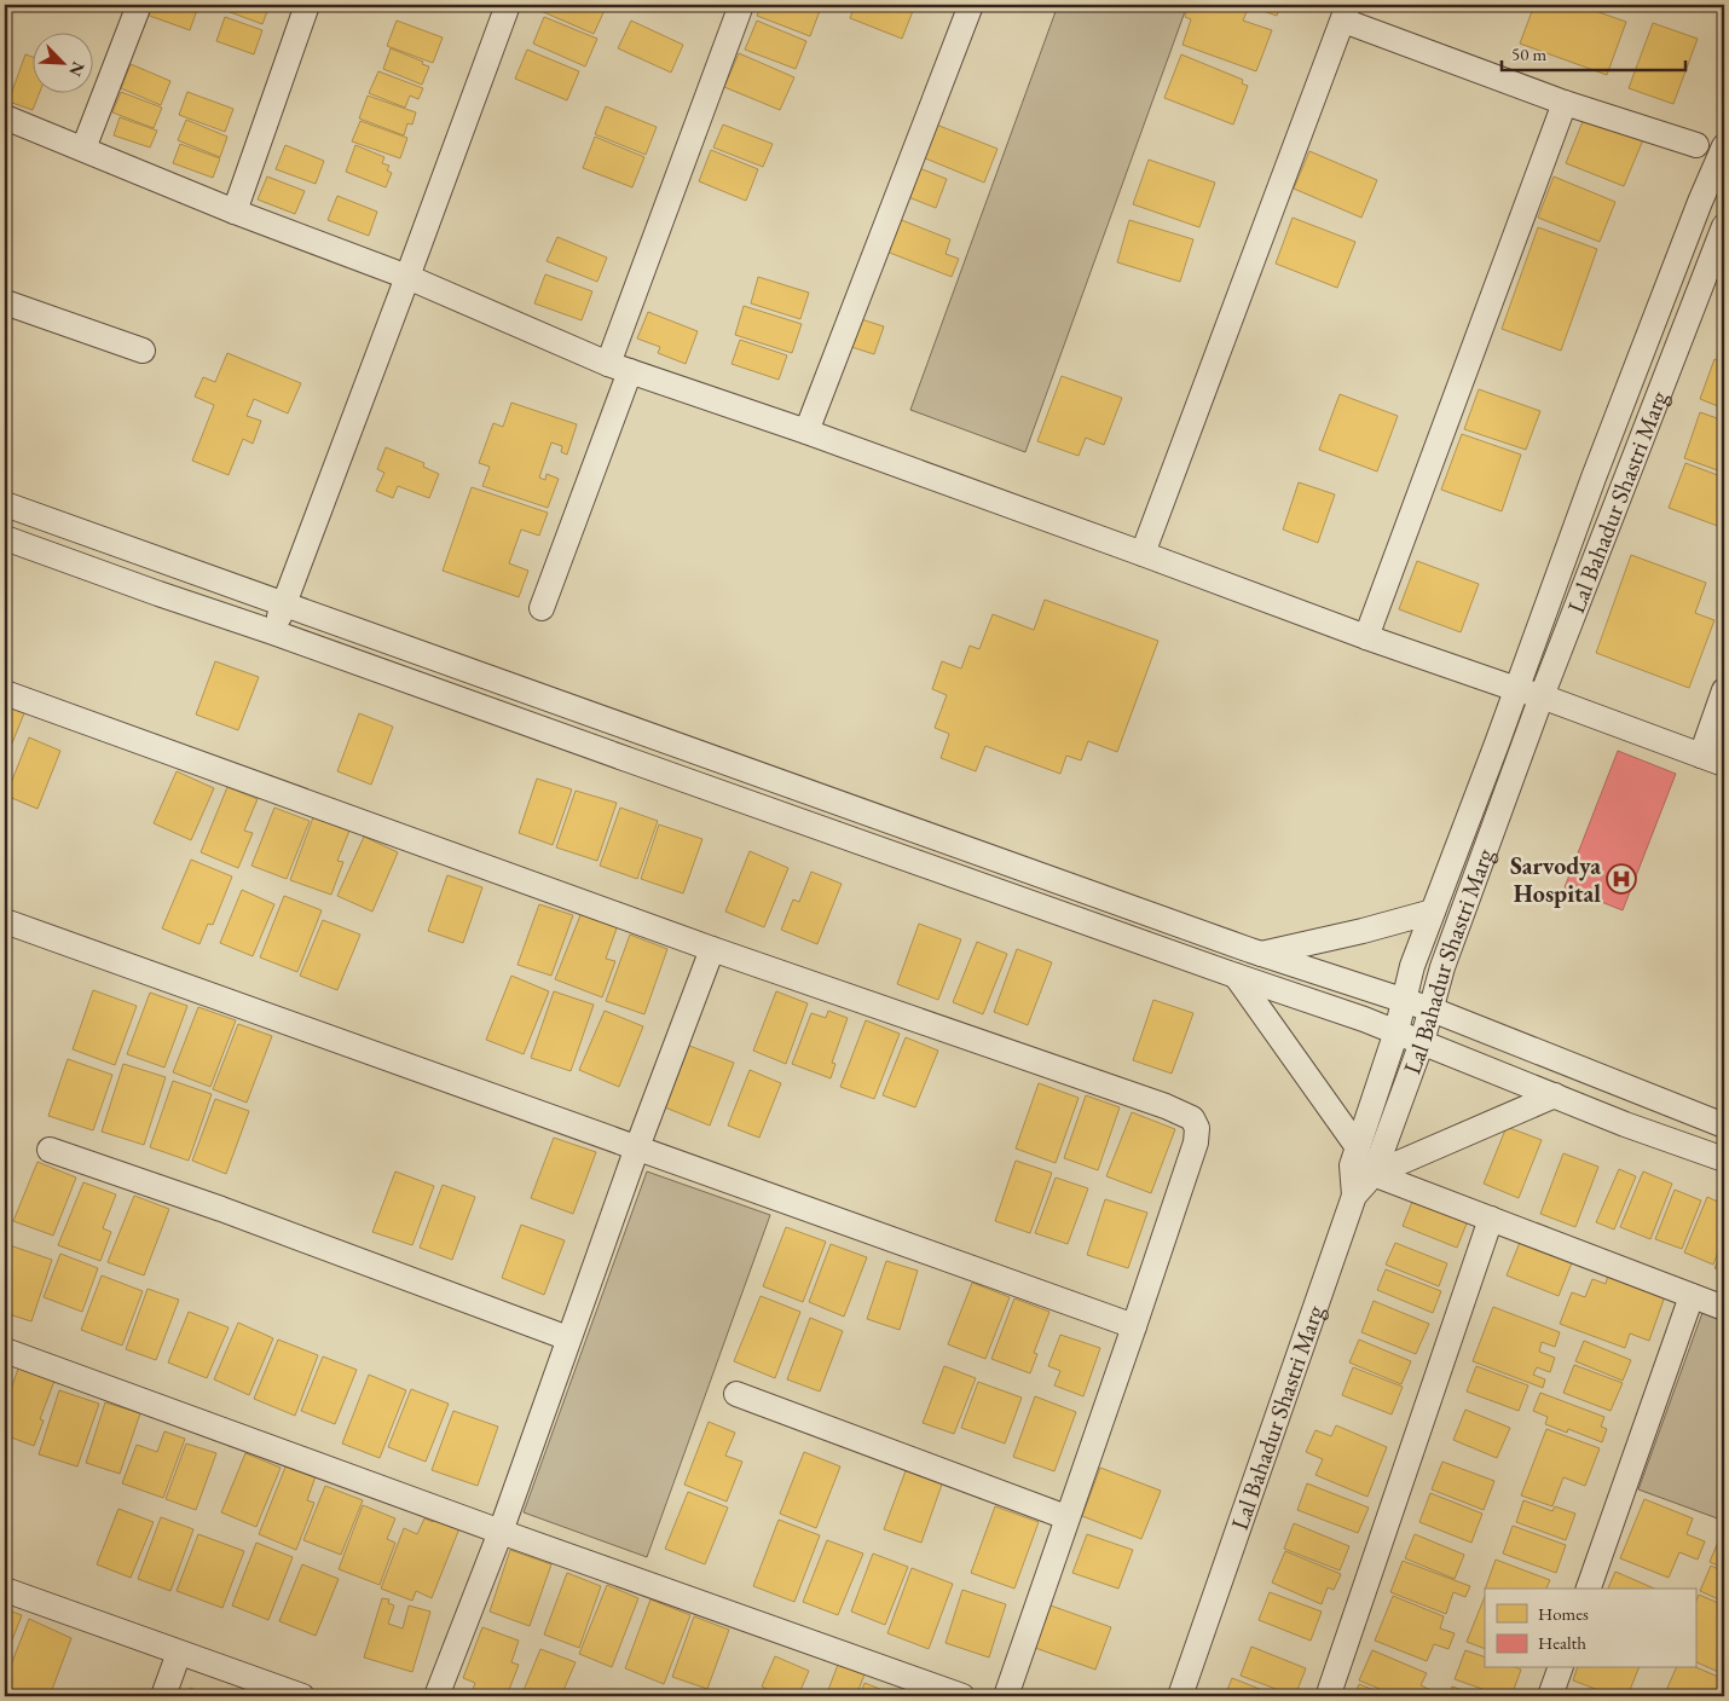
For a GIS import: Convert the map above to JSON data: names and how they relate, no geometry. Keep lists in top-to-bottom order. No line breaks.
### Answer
{"streets":{"street":["Lal Bahadur Shastri Marg"]},"places":{"hospital":["Sarvodya Hospital"]},"legend":["Homes","Health"],"scale_bar":"50 m","north":"bottom right"}
